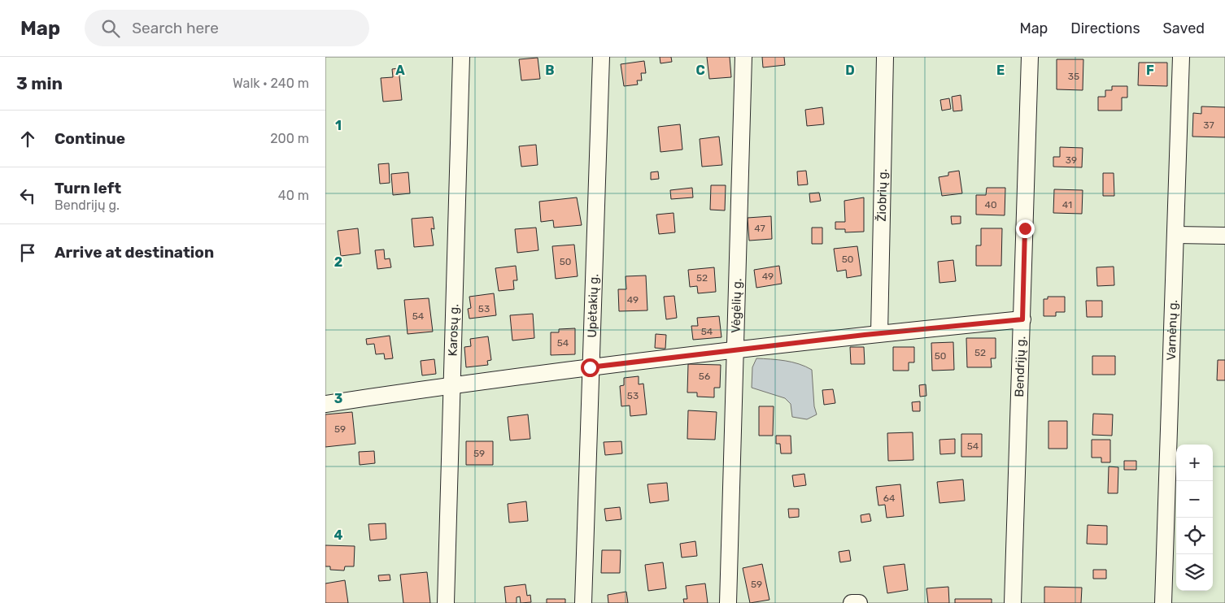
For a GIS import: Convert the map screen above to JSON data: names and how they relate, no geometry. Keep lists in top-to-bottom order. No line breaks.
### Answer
{"streets":{"street":["Žiobrių g.","Upėtakių g.","Vėgėlių g.","Karosų g.","Varnėnų g.","Bendrijų g."]},"house_numbers":["35","37","39","40","41","47","50","50","49","52","49","53","54","54","54","52","50","56","53","59","54","59","64","59"],"page":{"header":"Map","search":"Search here","nav":["Map","Directions","Saved"],"heading":["3 min","Walk · 240 m"],"list":[["Continue","200 m"],["Turn left","Bendrijų g.","40 m"],"Arrive at destination"],"map_buttons":["+","−"]},"grid":{"columns":["A","B","C","D","E","F"],"rows":["1","2","3","4"]}}
